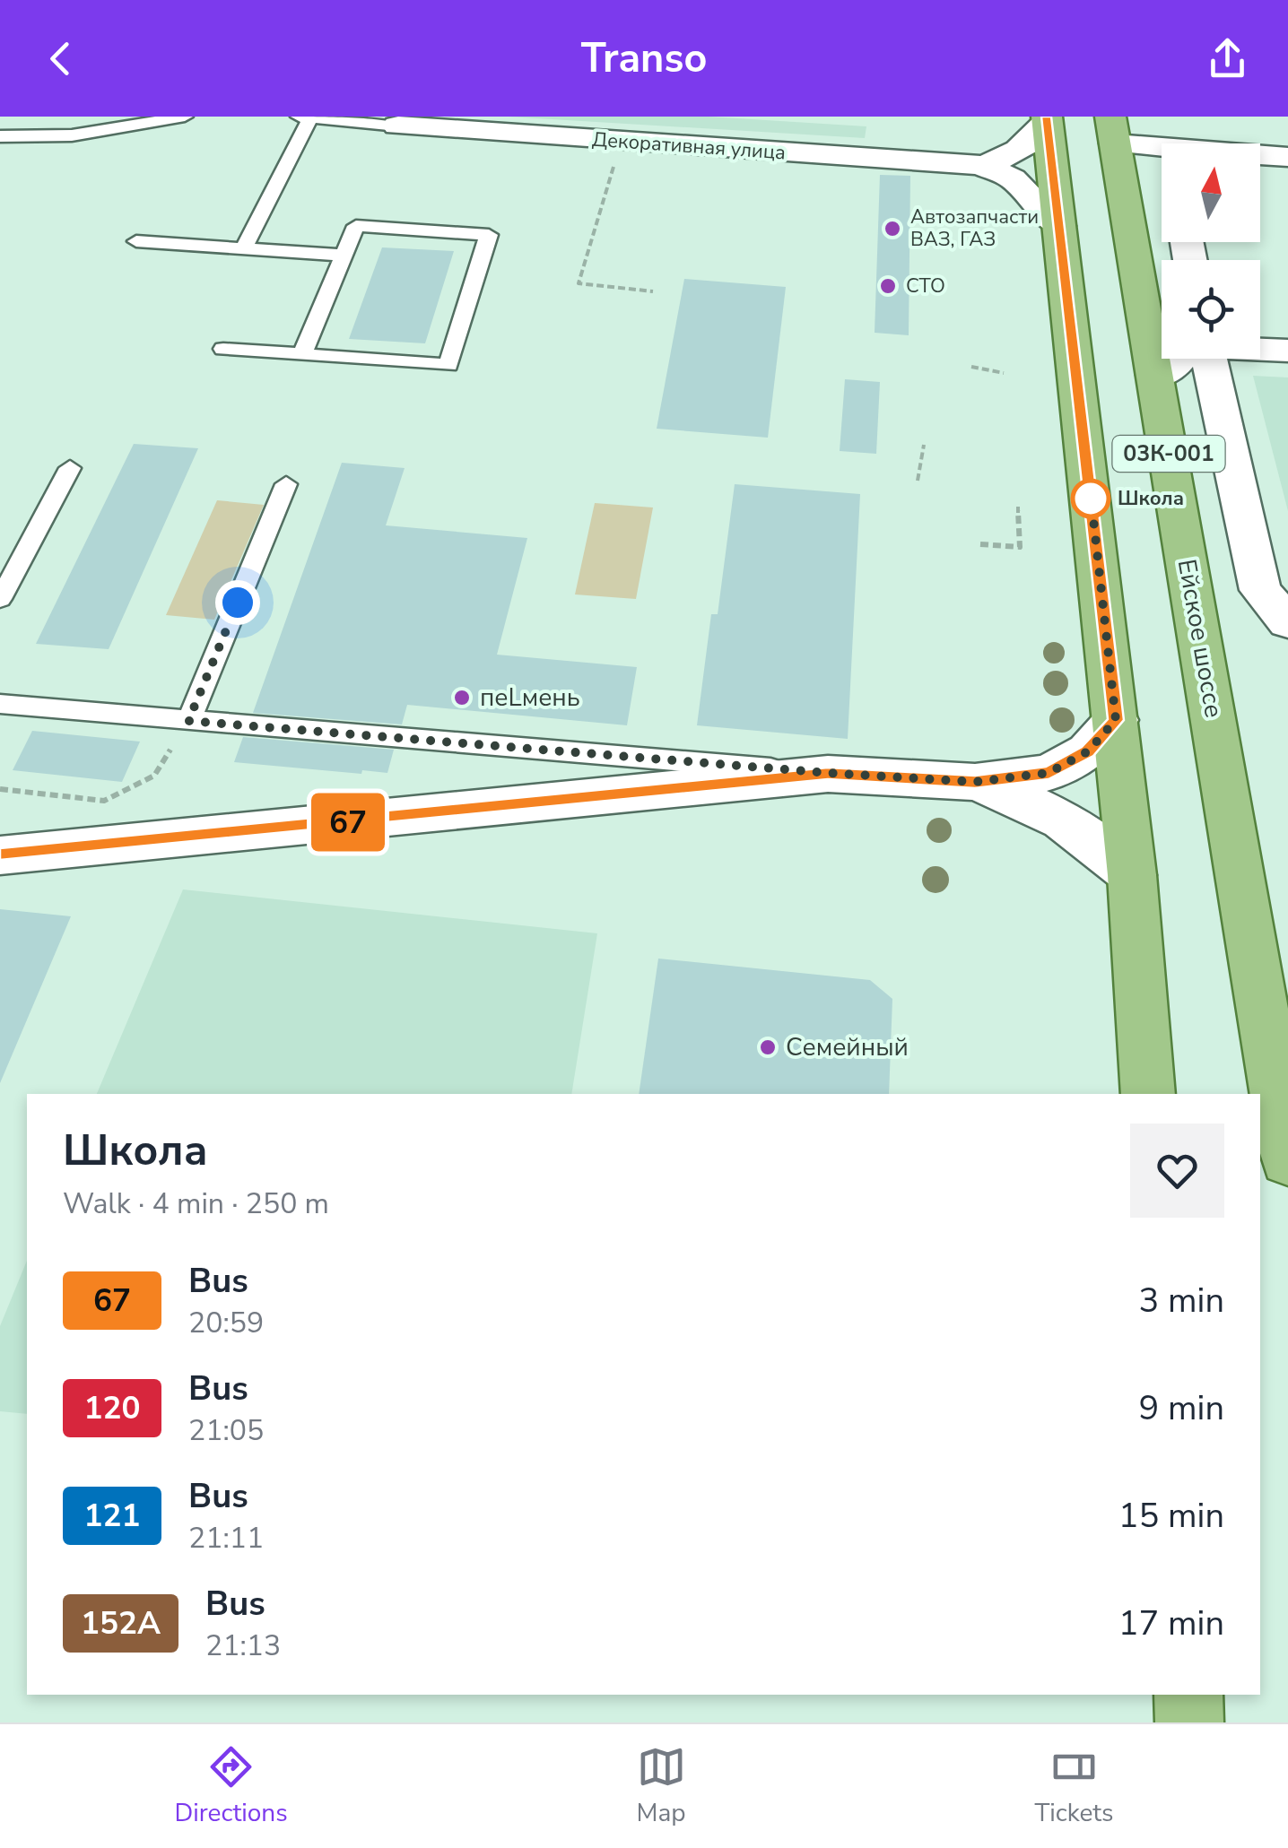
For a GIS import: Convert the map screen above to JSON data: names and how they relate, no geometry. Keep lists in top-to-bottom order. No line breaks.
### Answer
{"streets":{"main road":["03К-001","Ейское шоссе"],"street":["Декоративная улица"]},"crossings":[["Декоративная улица","03К-001"]],"places":["Автозапчасти ВАЗ, ГАЗ","СТО","Школа","пеLмень","Семейный"],"lines":["bus line 67"],"north":"top","page":{"header":"Transo","on_map":"67","heading":["Школа","Walk · 4 min · 250 m"],"list":[{"mark":"67","name":"Bus","note":"20:59","value":"3 min"},{"mark":"120","name":"Bus","note":"21:05","value":"9 min"},{"mark":"121","name":"Bus","note":"21:11","value":"15 min"},{"mark":"152A","name":"Bus","note":"21:13","value":"17 min"}],"tabs":["Directions","Map","Tickets"]}}
